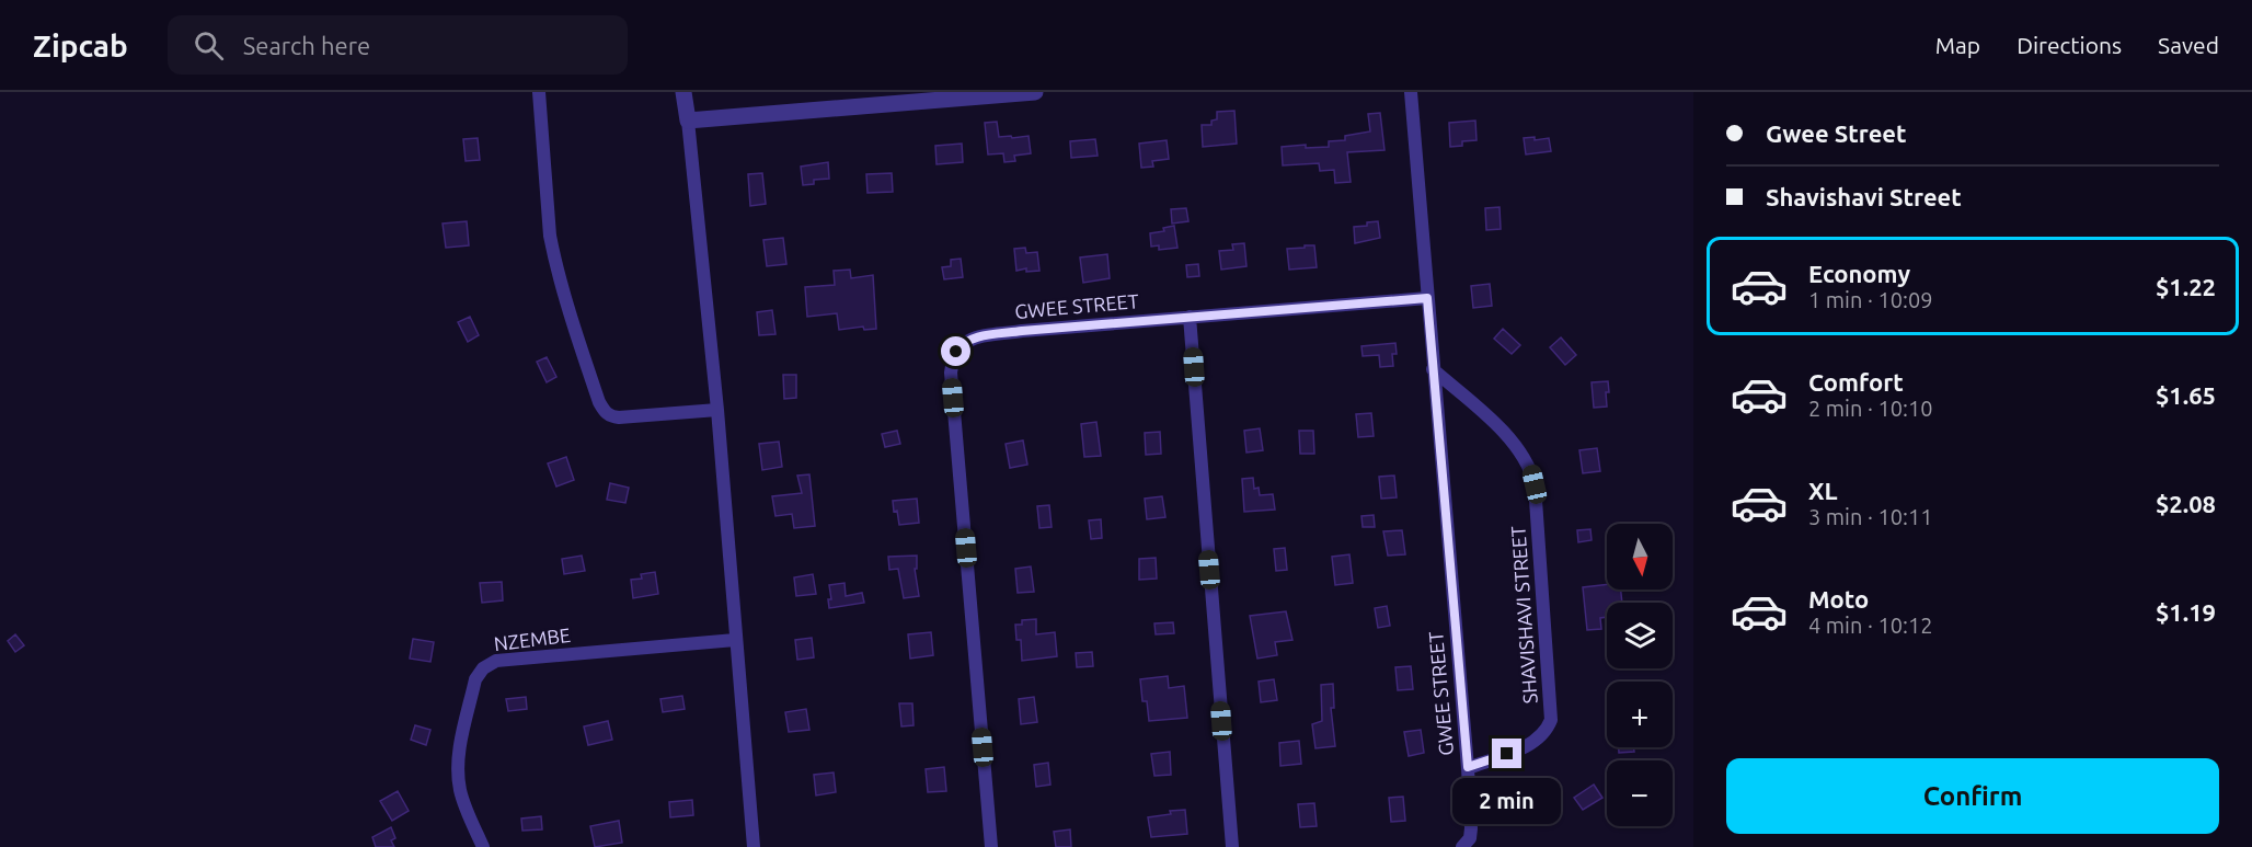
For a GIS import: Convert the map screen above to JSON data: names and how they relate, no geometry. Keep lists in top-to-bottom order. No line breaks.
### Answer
{"streets":{"street":["GWEE STREET","SHAVISHAVI STREET","NZEMBE"]},"crossings":[["GWEE STREET","SHAVISHAVI STREET"]],"north":"bottom","page":{"header":"Zipcab","search":"Search here","nav":["Map","Directions","Saved"],"banner":["Gwee Street","Shavishavi Street"],"list":[{"name":"Economy","note":"1 min · 10:09","value":"$1.22"},{"name":"Comfort","note":"2 min · 10:10","value":"$1.65"},{"name":"XL","note":"3 min · 10:11","value":"$2.08"},{"name":"Moto","note":"4 min · 10:12","value":"$1.19"}],"map_buttons":["+","−"],"buttons":"Confirm","bubble":"2 min"}}
